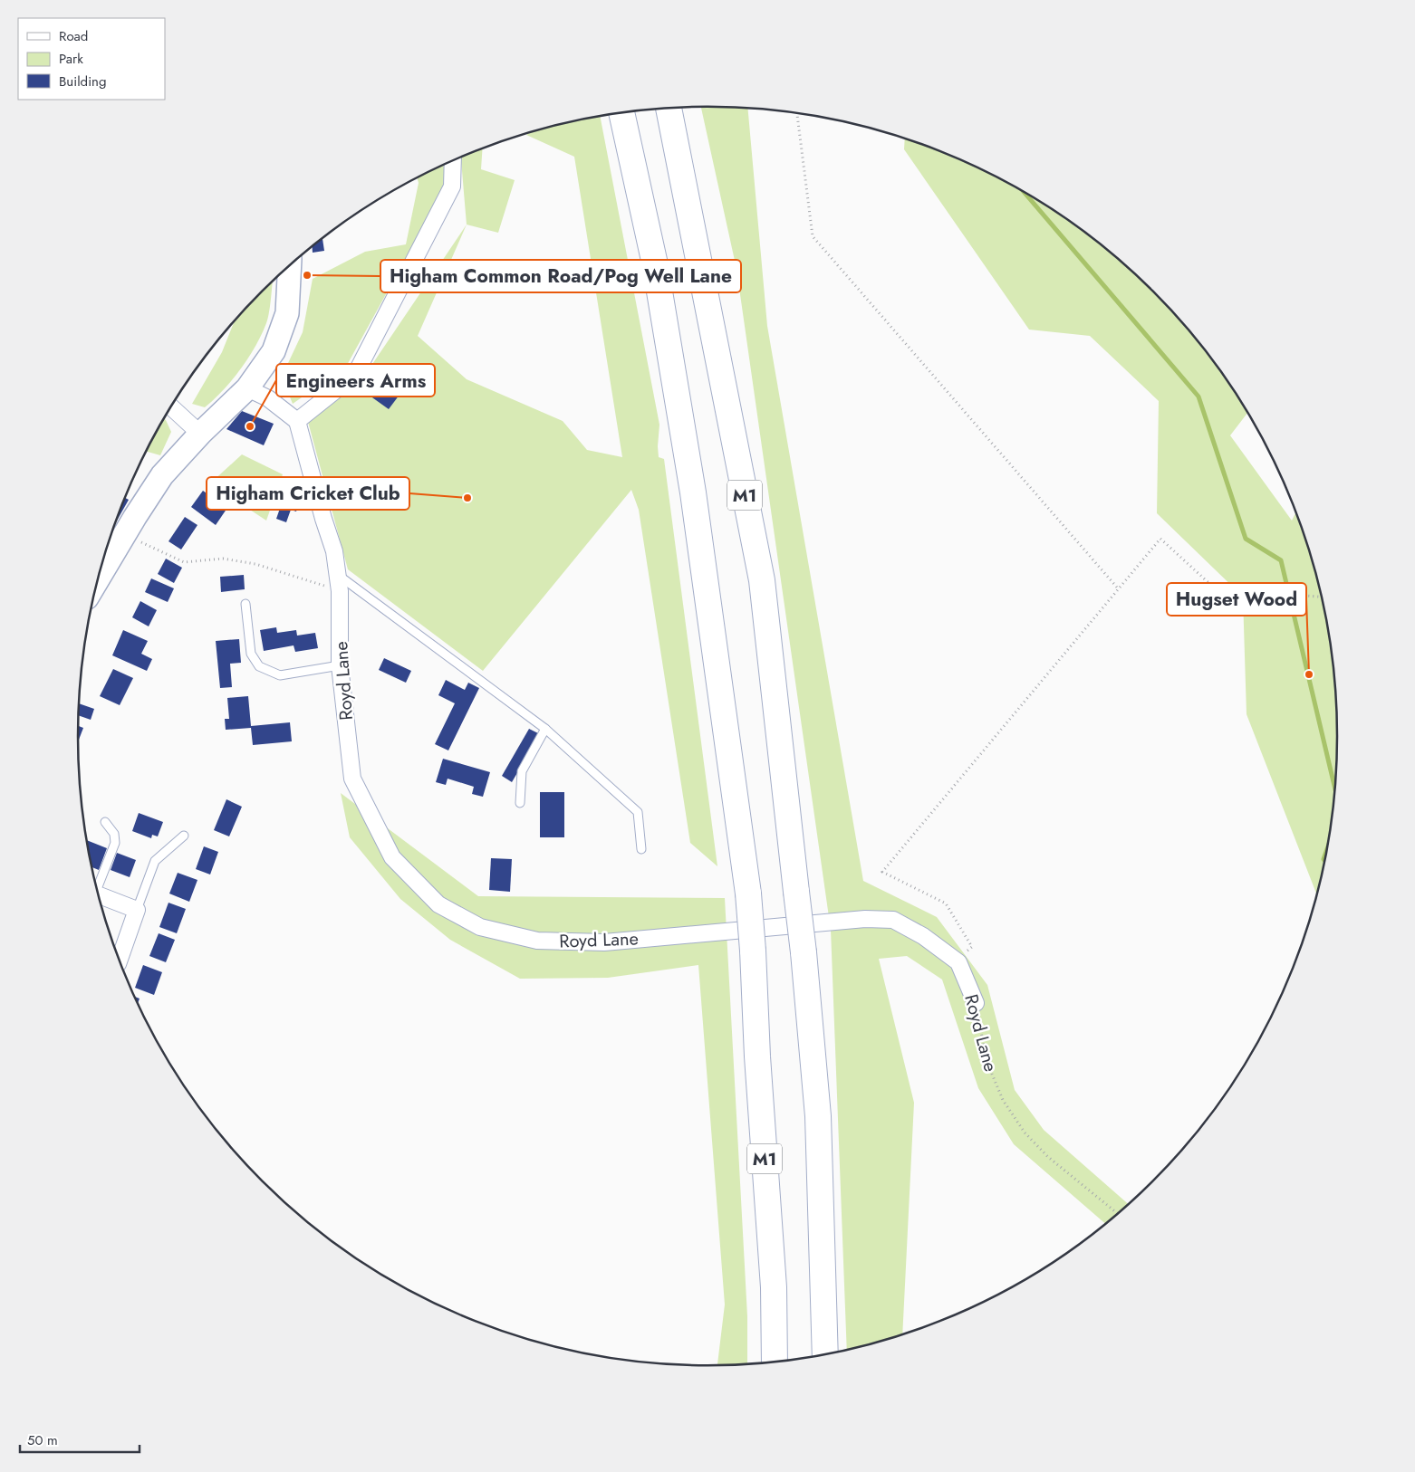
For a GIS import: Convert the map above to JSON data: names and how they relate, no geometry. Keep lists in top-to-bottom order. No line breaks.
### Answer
{"streets":{"highway":["M1"],"street":["Royd Lane"]},"places":["Higham Common Road/Pog Well Lane","Engineers Arms","Higham Cricket Club","Hugset Wood"],"legend":["Road","Park","Building"],"scale_bar":"50 m"}
